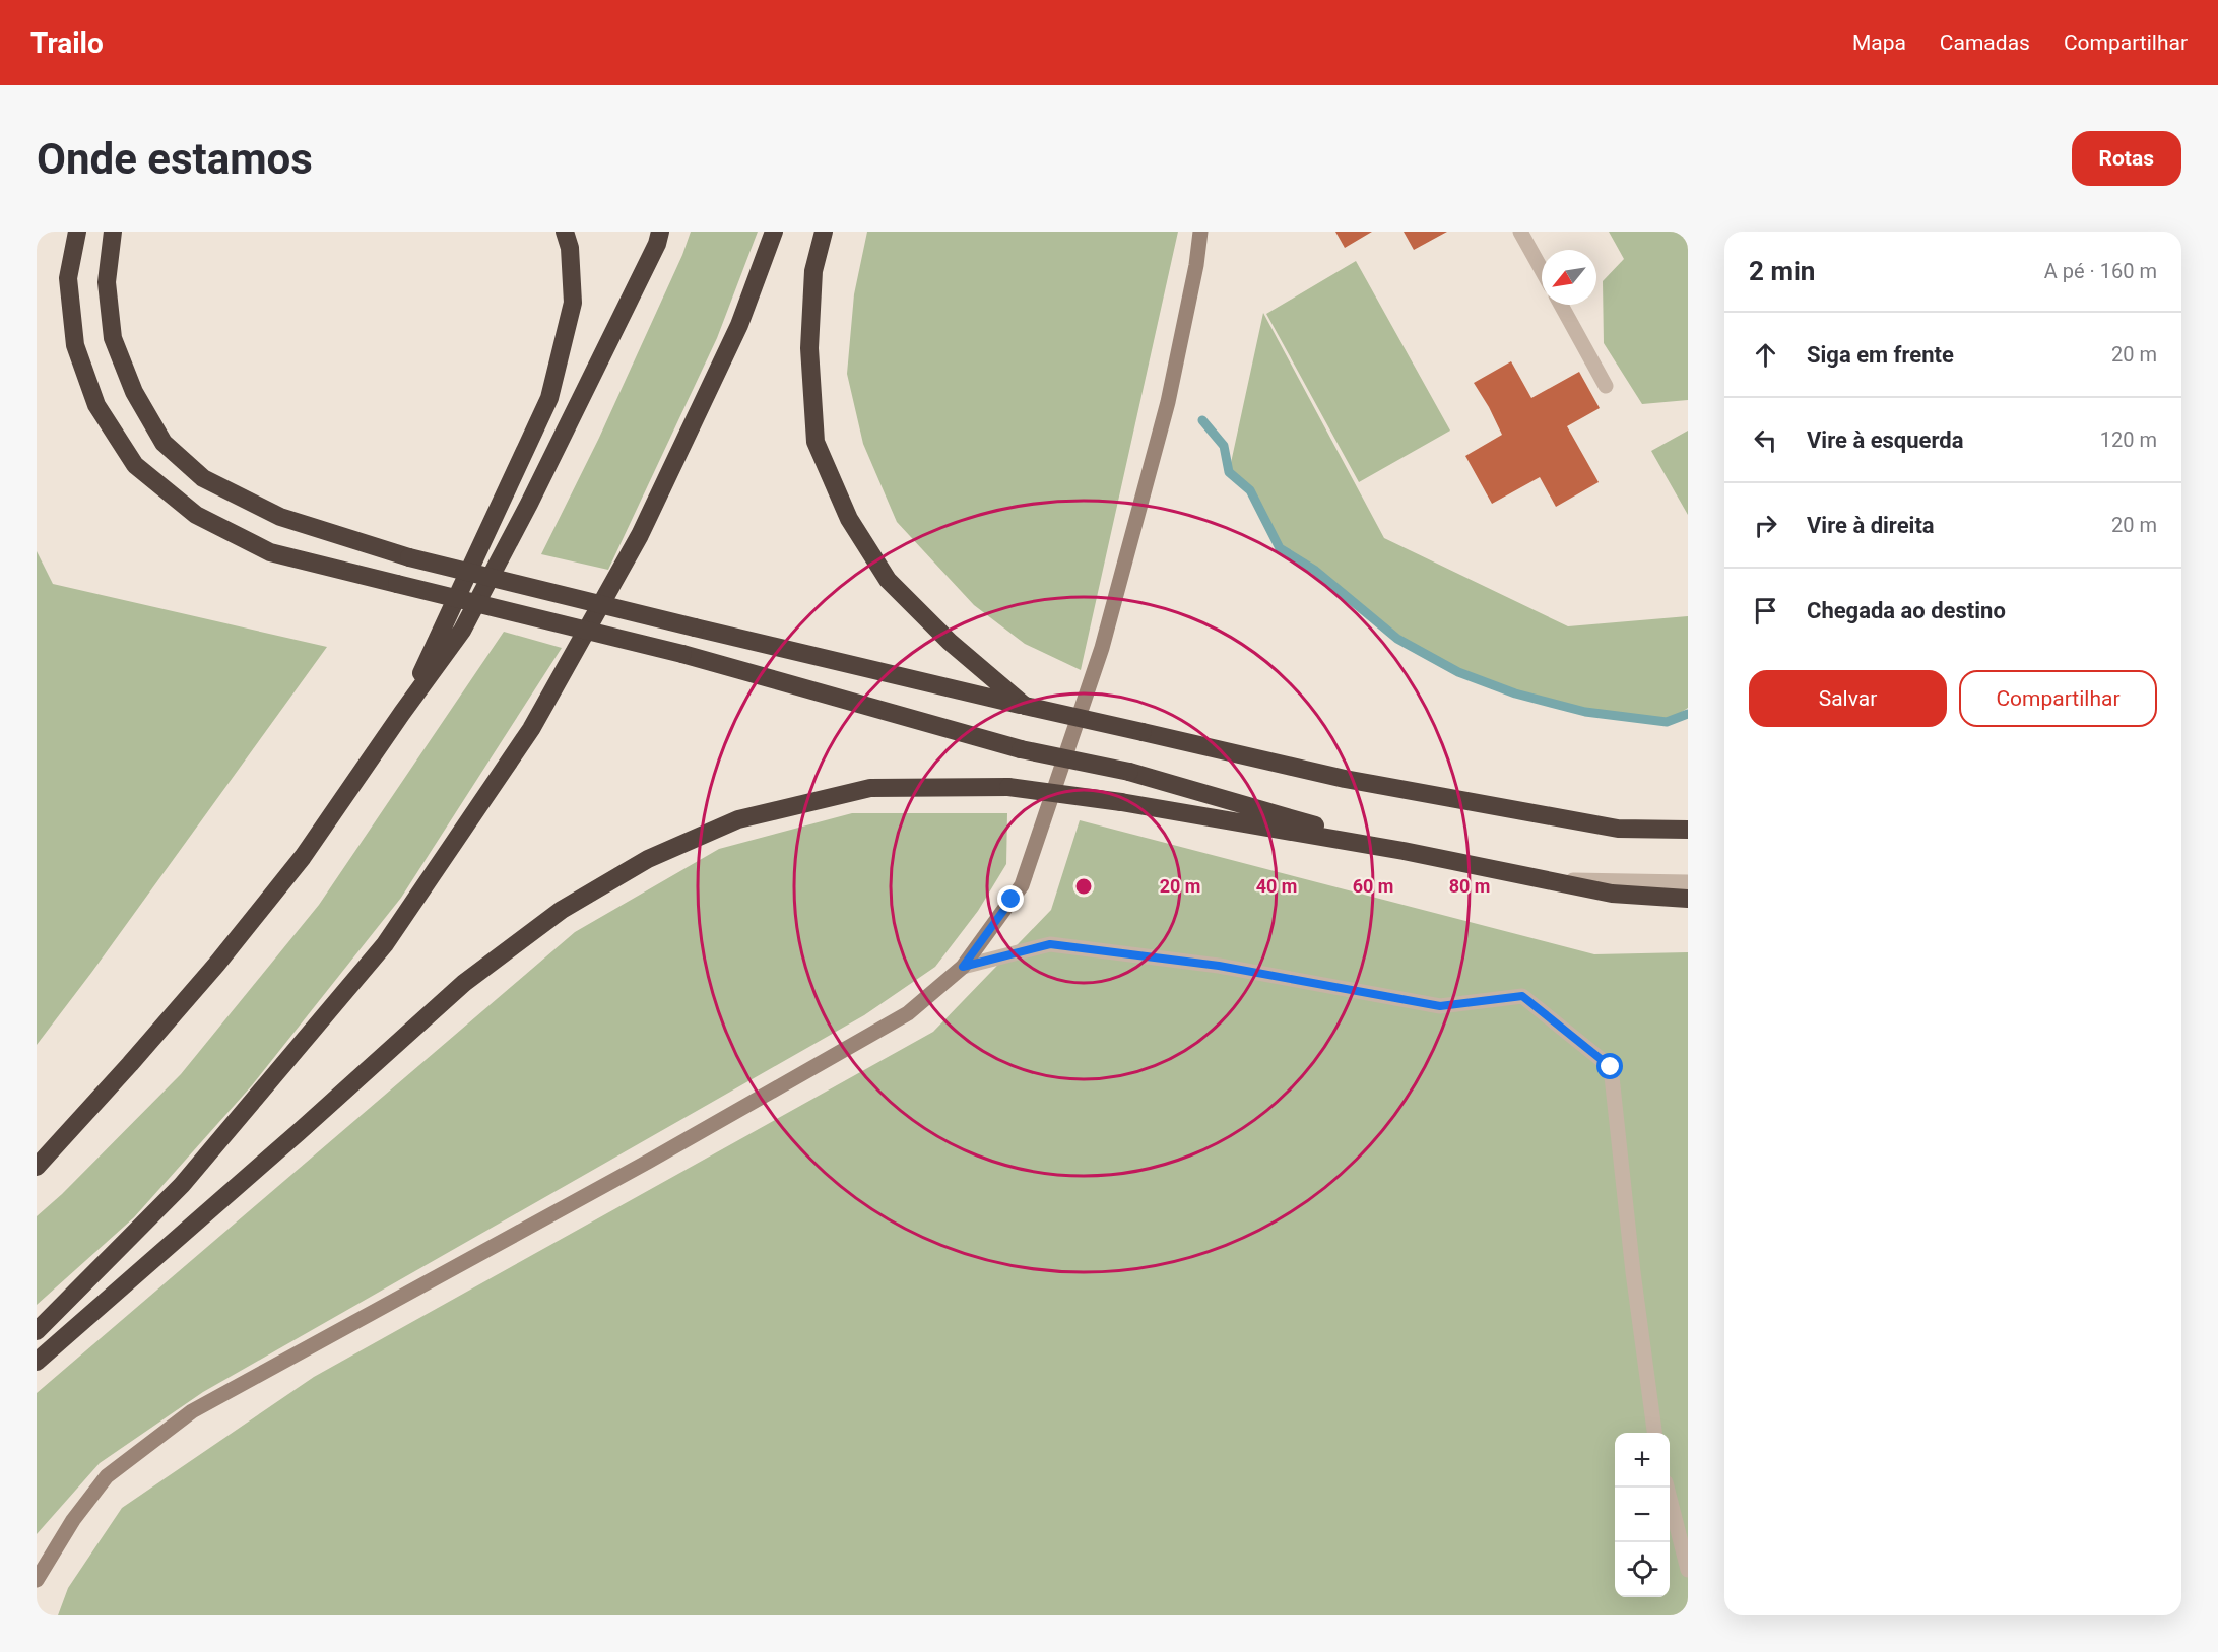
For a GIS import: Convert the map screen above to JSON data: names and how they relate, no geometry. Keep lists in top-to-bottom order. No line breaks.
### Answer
{"north":"bottom left","page":{"header":"Trailo","nav":["Mapa","Camadas","Compartilhar"],"buttons":["Rotas",["Salvar","Compartilhar"]],"title":"Onde estamos","heading":["2 min","A pé · 160 m"],"list":[["Siga em frente","20 m"],["Vire à esquerda","120 m"],["Vire à direita","20 m"],"Chegada ao destino"],"map_buttons":["+","−"]},"rings":["20 m","40 m","60 m","80 m"]}
